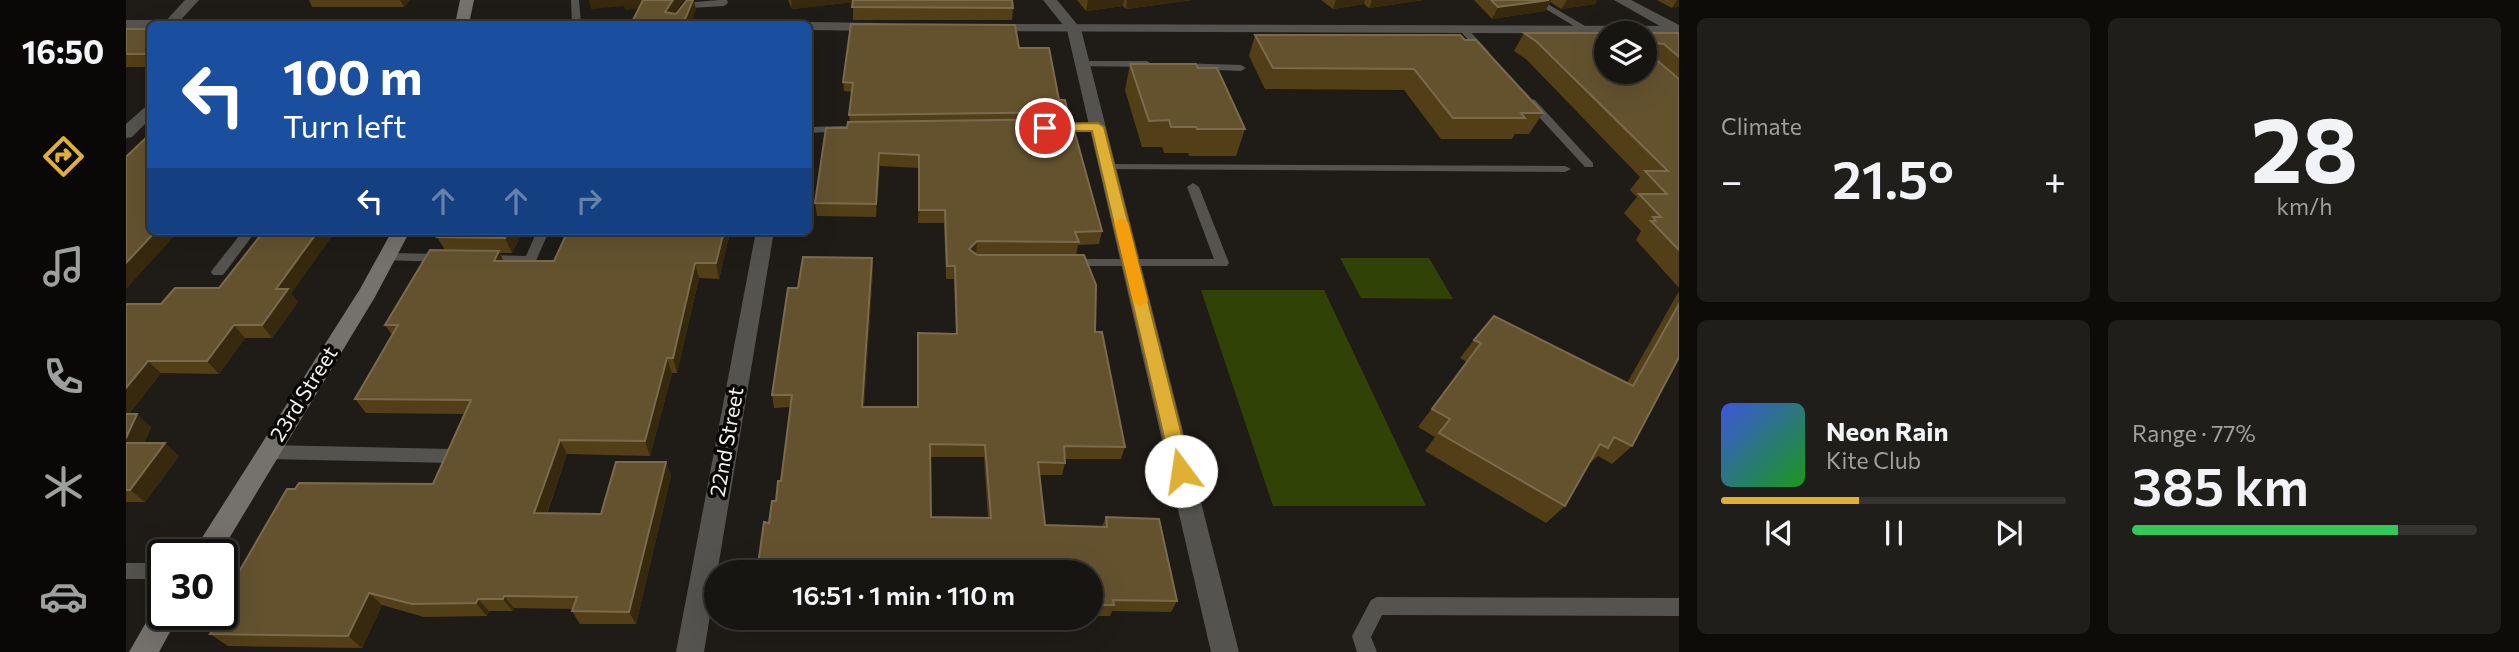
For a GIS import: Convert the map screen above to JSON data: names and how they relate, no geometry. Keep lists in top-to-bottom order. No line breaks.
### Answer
{"streets":{"main road":["23rd Street"],"street":["22nd Street"]},"page":{"tabs":"16:50","tile":["Climate",["28","km/h"],["Range · 77%","385 km"]],"turn":["100 m","Turn left"],"heat":["−","21.5°","+"],"song":["Neon Rain","Kite Club"],"limit":"30","trip":"16:51 · 1 min · 110 m"}}
